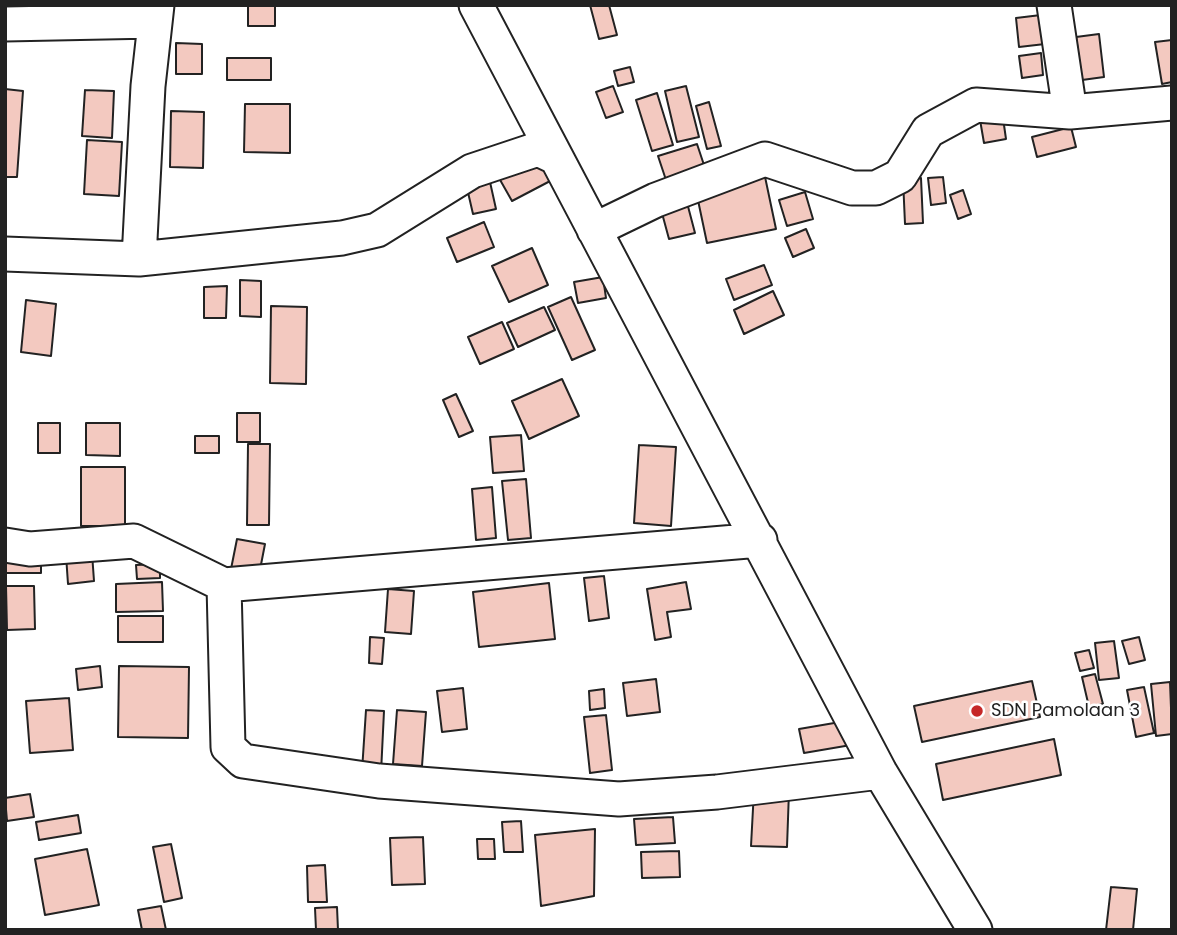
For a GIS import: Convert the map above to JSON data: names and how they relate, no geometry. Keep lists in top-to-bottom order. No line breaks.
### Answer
{"places":["SDN Pamolaan 3"]}
